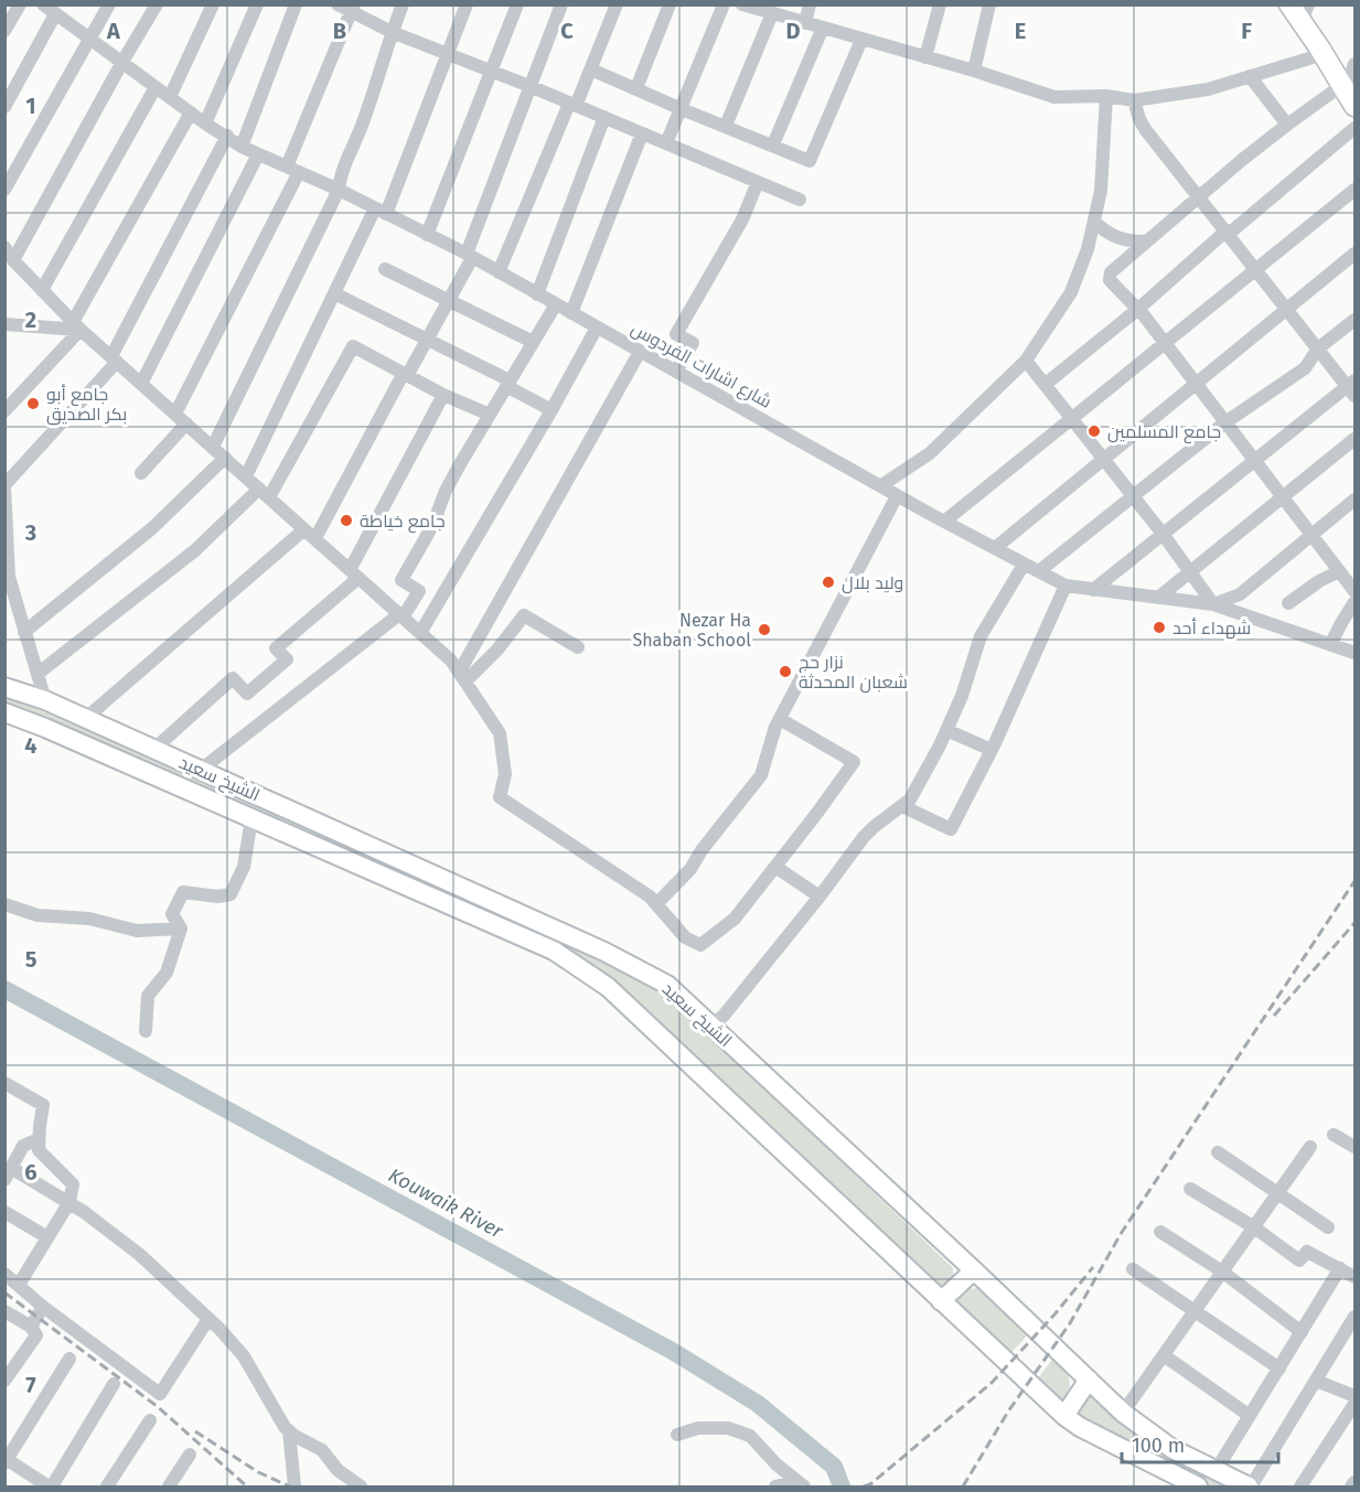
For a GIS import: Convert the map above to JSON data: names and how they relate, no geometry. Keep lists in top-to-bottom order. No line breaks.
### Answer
{"streets":{"main road":["الشيخ سعيد"],"street":["شارع اشارات الفردوس"]},"water":["Kouwaik River"],"places":["جامع أبو بكر الصديق","جامع المسلمين","جامع خياطة","وليد بلال","شهداء أحد","Nezar Ha Shaban School","نزار حج شعبان المحدثة"],"scale_bar":"100 m","grid":{"columns":["A","B","C","D","E","F"],"rows":["1","2","3","4","5","6","7"]}}
